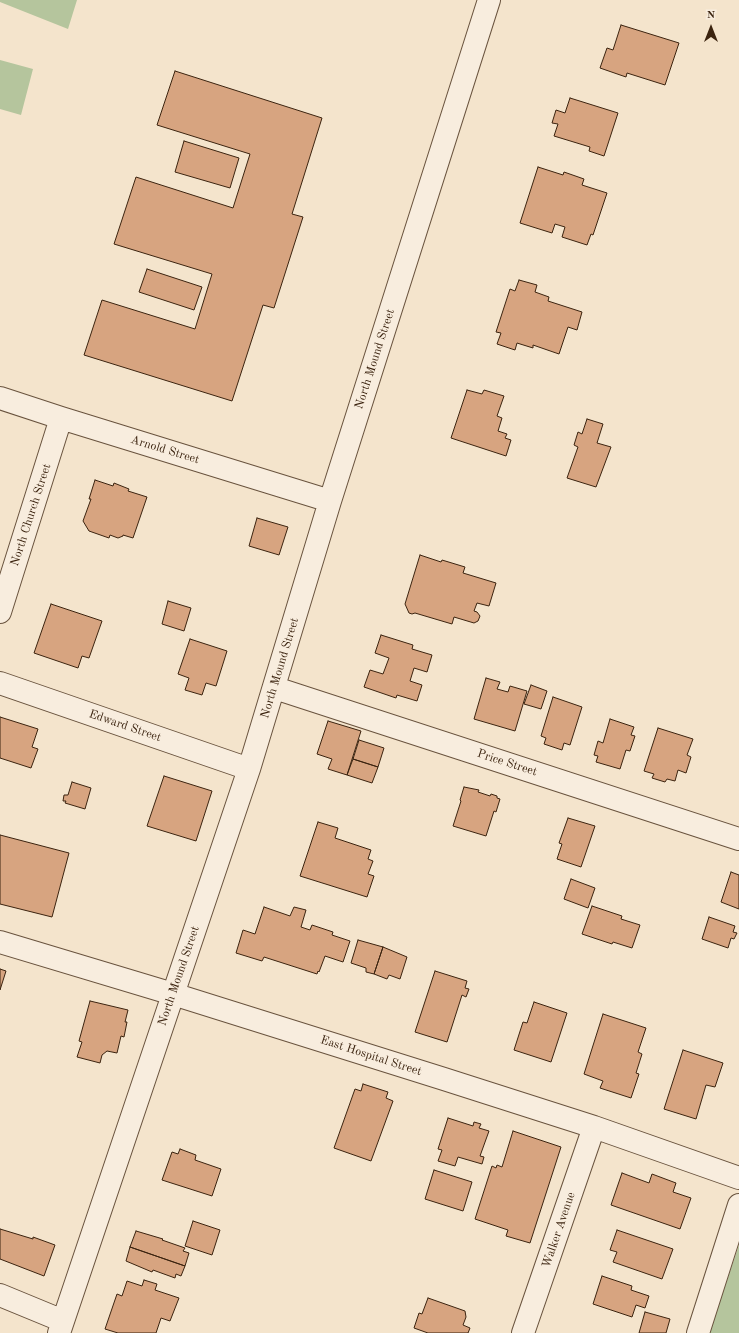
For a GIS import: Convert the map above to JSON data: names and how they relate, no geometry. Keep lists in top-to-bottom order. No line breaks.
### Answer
{"streets":{"street":["North Mound Street","Arnold Street","North Church Street","Edward Street","Price Street","East Hospital Street","Walker Avenue"]},"crossings":[["North Mound Street","Arnold Street"],["North Mound Street","Edward Street"],["North Mound Street","Price Street"],["North Mound Street","East Hospital Street"],["Arnold Street","North Church Street"],["East Hospital Street","Walker Avenue"]],"north":"top"}
